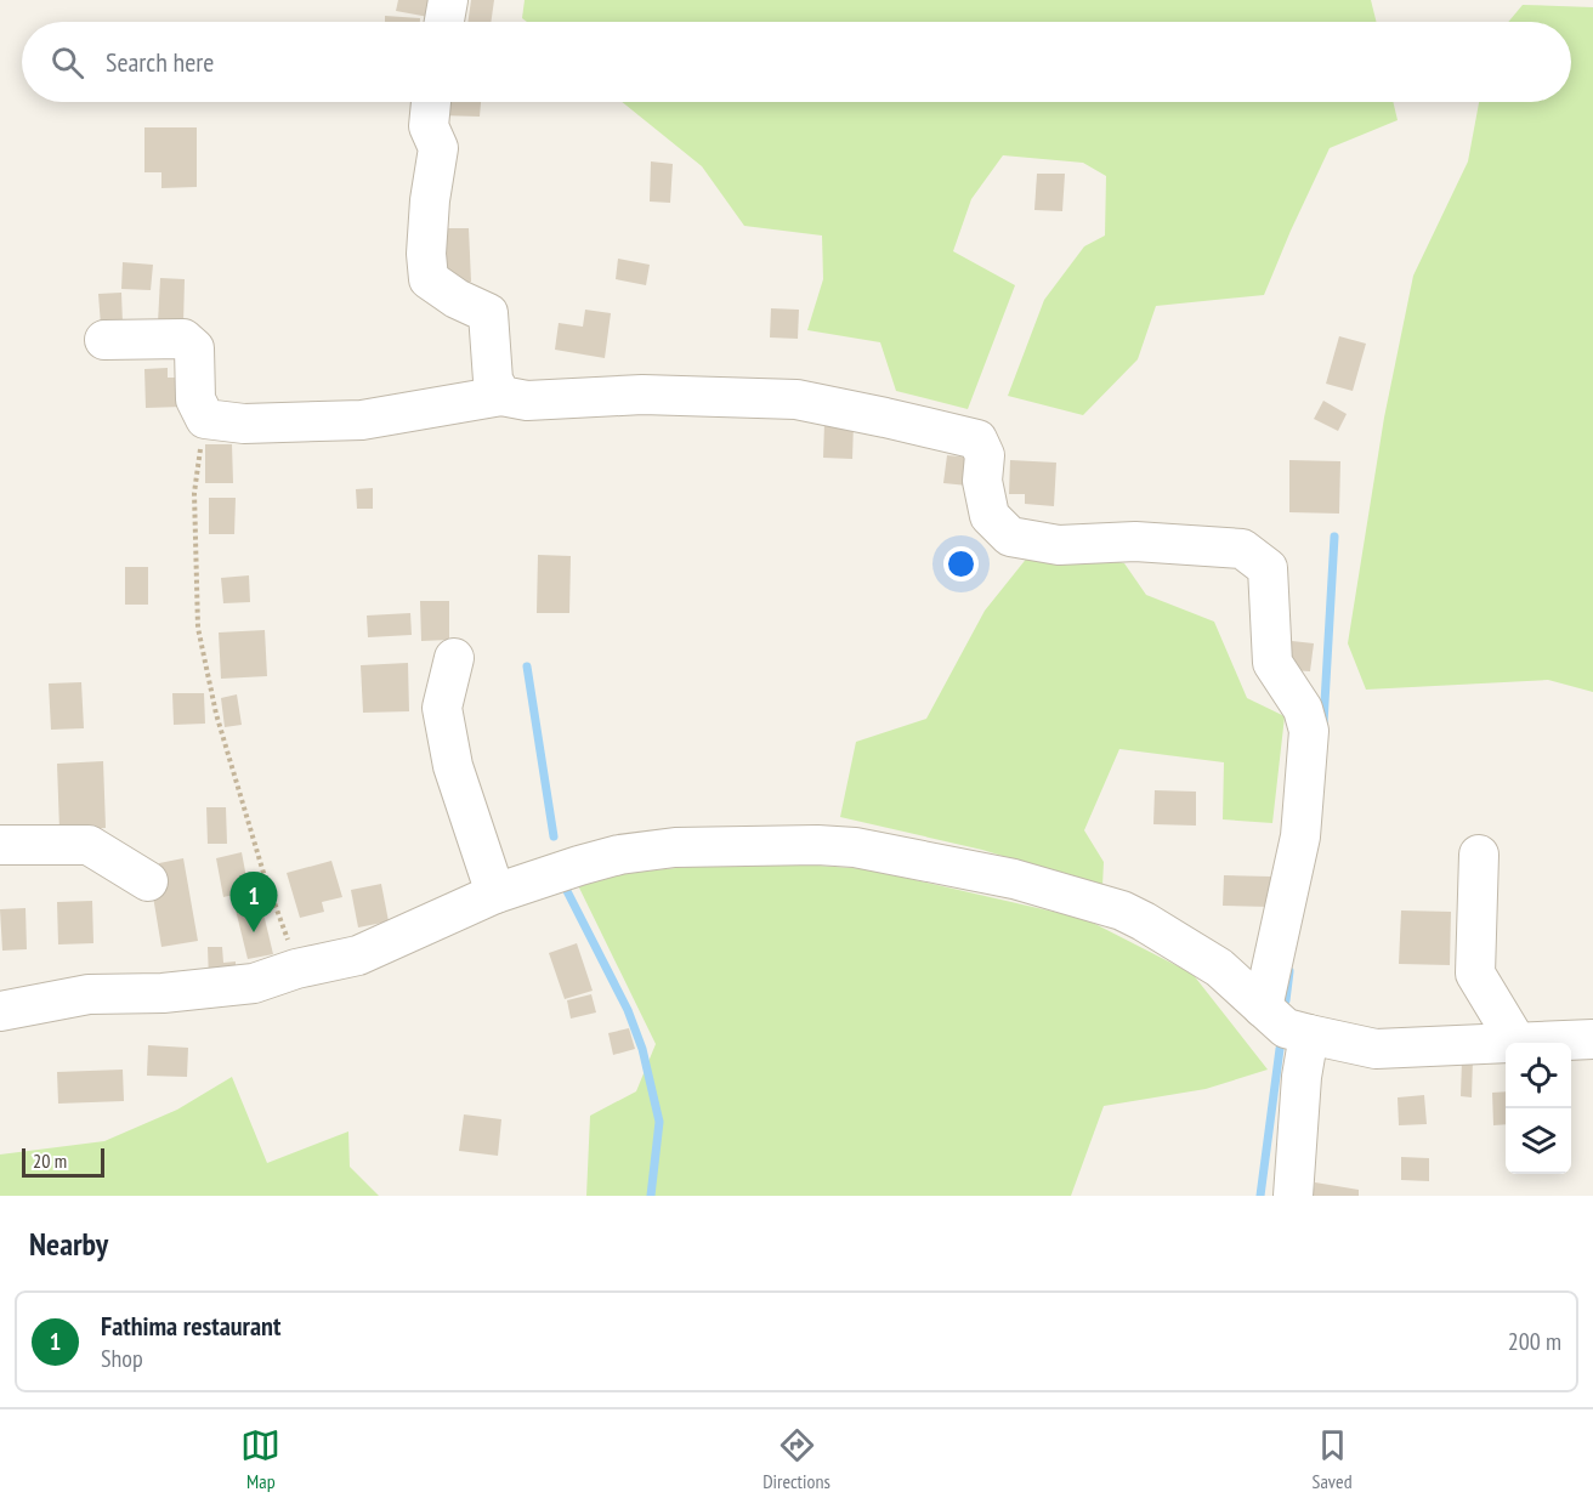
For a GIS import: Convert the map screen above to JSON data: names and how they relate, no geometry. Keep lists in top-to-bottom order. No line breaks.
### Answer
{"scale_bar":"20 m","page":{"search":"Search here","pins":"1","scale":"20 m","heading":"Nearby","list":[{"mark":"1","name":"Fathima restaurant","note":"Shop","value":"200 m"}],"nav":["Map","Directions","Saved"]}}
